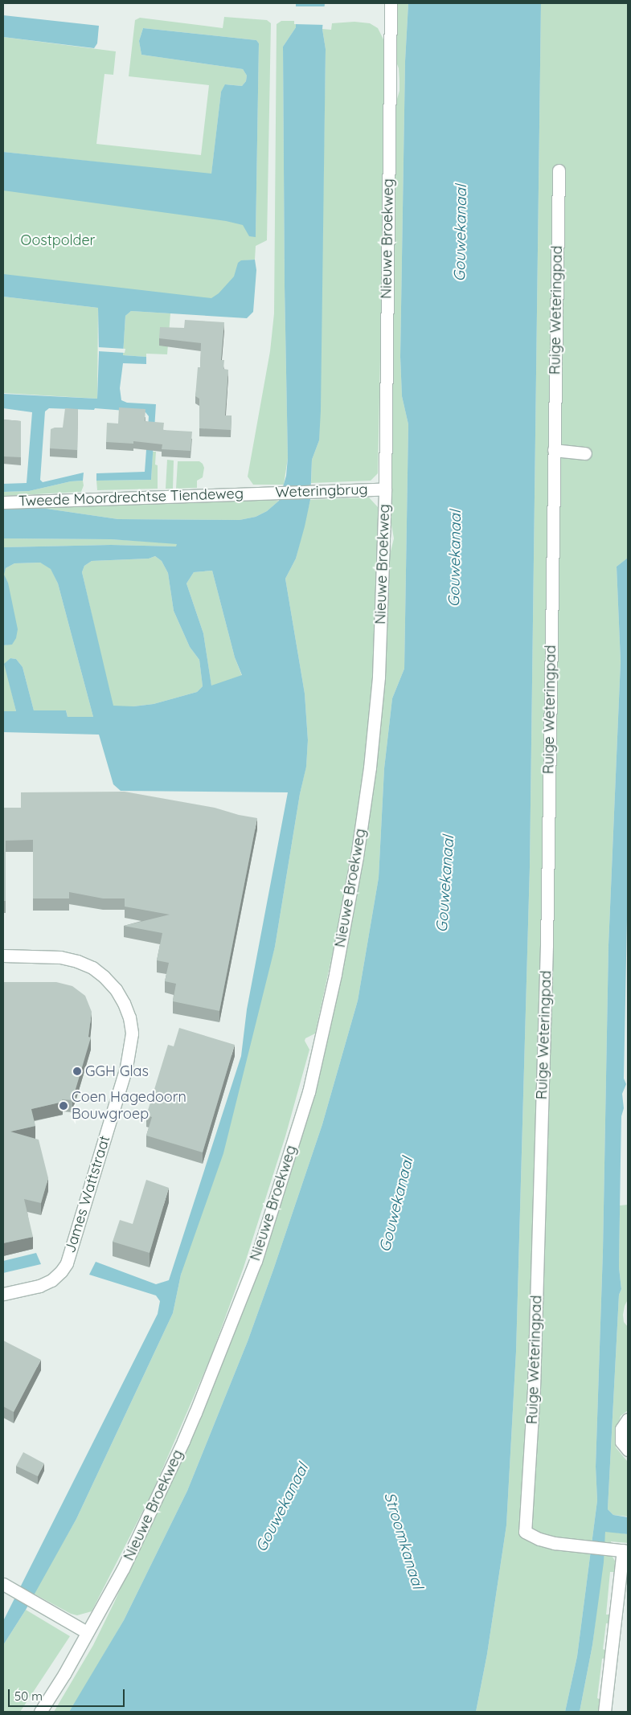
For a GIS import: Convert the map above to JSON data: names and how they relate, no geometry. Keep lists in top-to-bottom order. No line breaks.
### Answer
{"streets":{"street":["Nieuwe Broekweg","Ruige Weteringpad","Weteringbrug","Tweede Moordrechtse Tiendeweg","James Wattstraat"]},"crossings":[["Nieuwe Broekweg","Weteringbrug"],["Weteringbrug","Tweede Moordrechtse Tiendeweg"]],"water":["Gouwekanaal","Stroomkanaal"],"parks":["Oostpolder"],"places":["GGH Glas","Coen Hagedoorn Bouwgroep"],"scale_bar":"50 m"}
